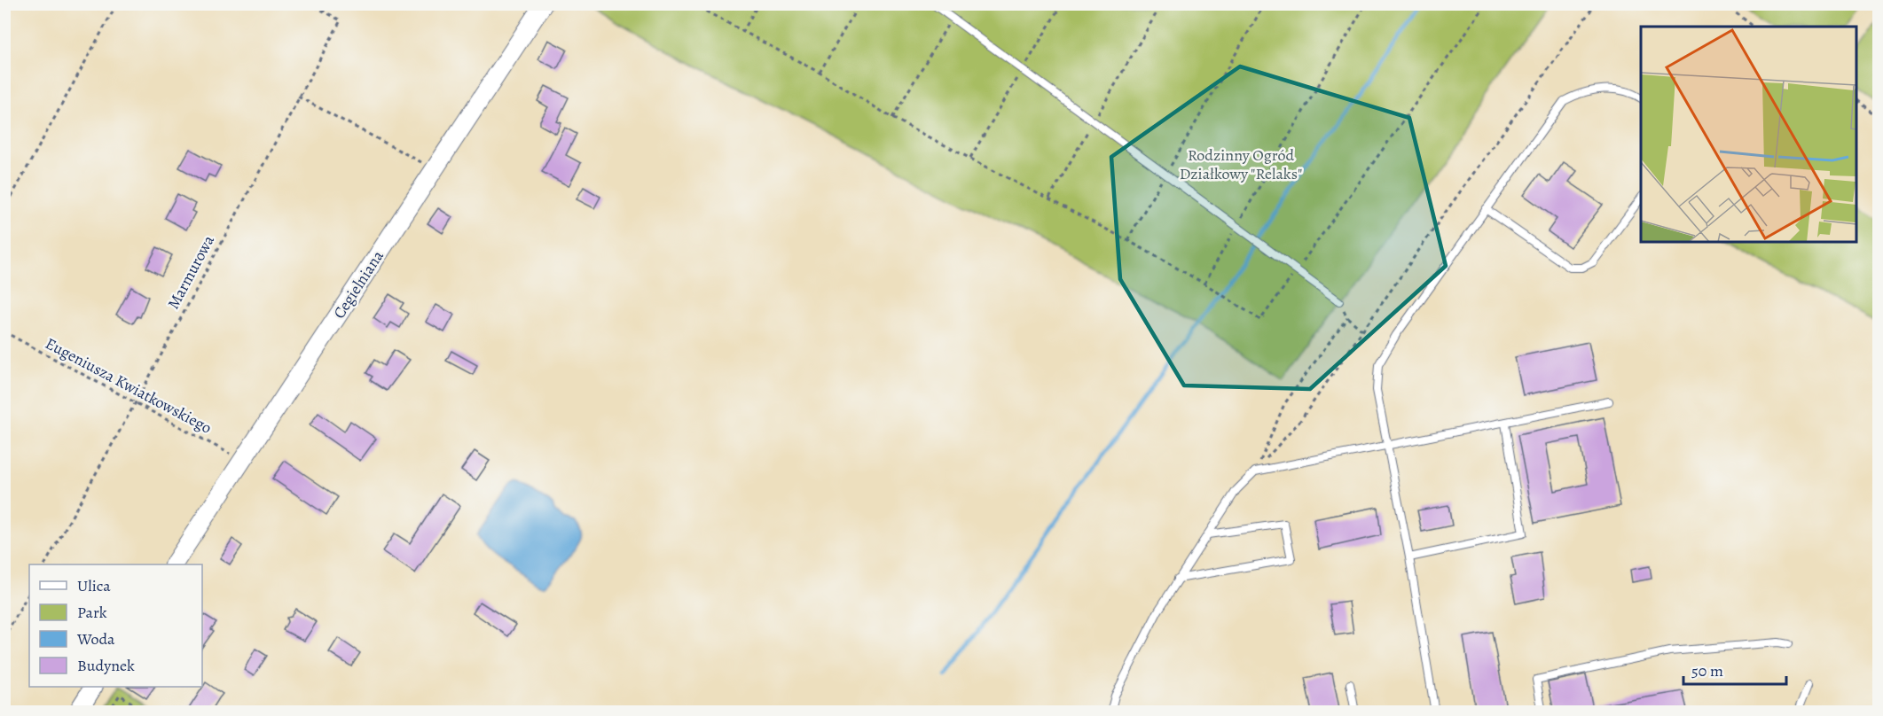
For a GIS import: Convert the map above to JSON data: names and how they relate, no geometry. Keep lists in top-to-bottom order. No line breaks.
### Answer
{"streets":{"street":["Cegielniana"],"path":["Marmurowa","Eugeniusza Kwiatkowskiego"]},"crossings":[["Marmurowa","Eugeniusza Kwiatkowskiego"],["Cegielniana","Eugeniusza Kwiatkowskiego"]],"parks":["Rodzinny Ogród Działkowy \"Relaks\""],"legend":["Ulica","Park","Woda","Budynek"],"scale_bar":"50 m"}
